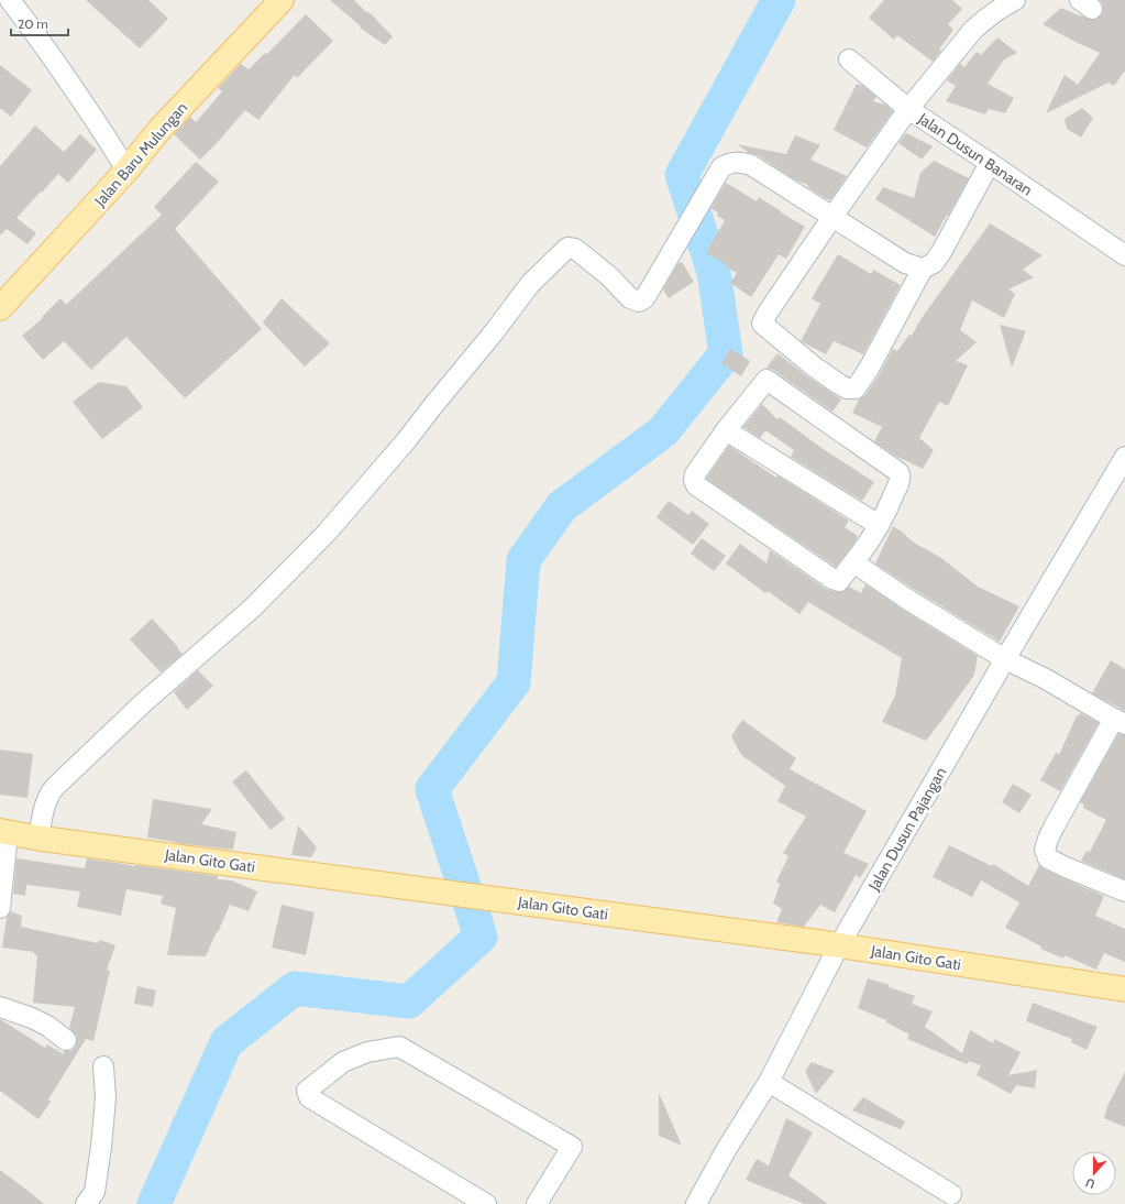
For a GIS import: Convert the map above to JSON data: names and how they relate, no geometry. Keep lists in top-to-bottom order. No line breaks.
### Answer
{"streets":{"main road":["Jalan Baru Mulungan","Jalan Gito Gati"],"street":["Jalan Dusun Banaran","Jalan Dusun Pajangan"]},"crossings":[["Jalan Dusun Pajangan","Jalan Gito Gati"]],"scale_bar":"20 m","north":"bottom"}
